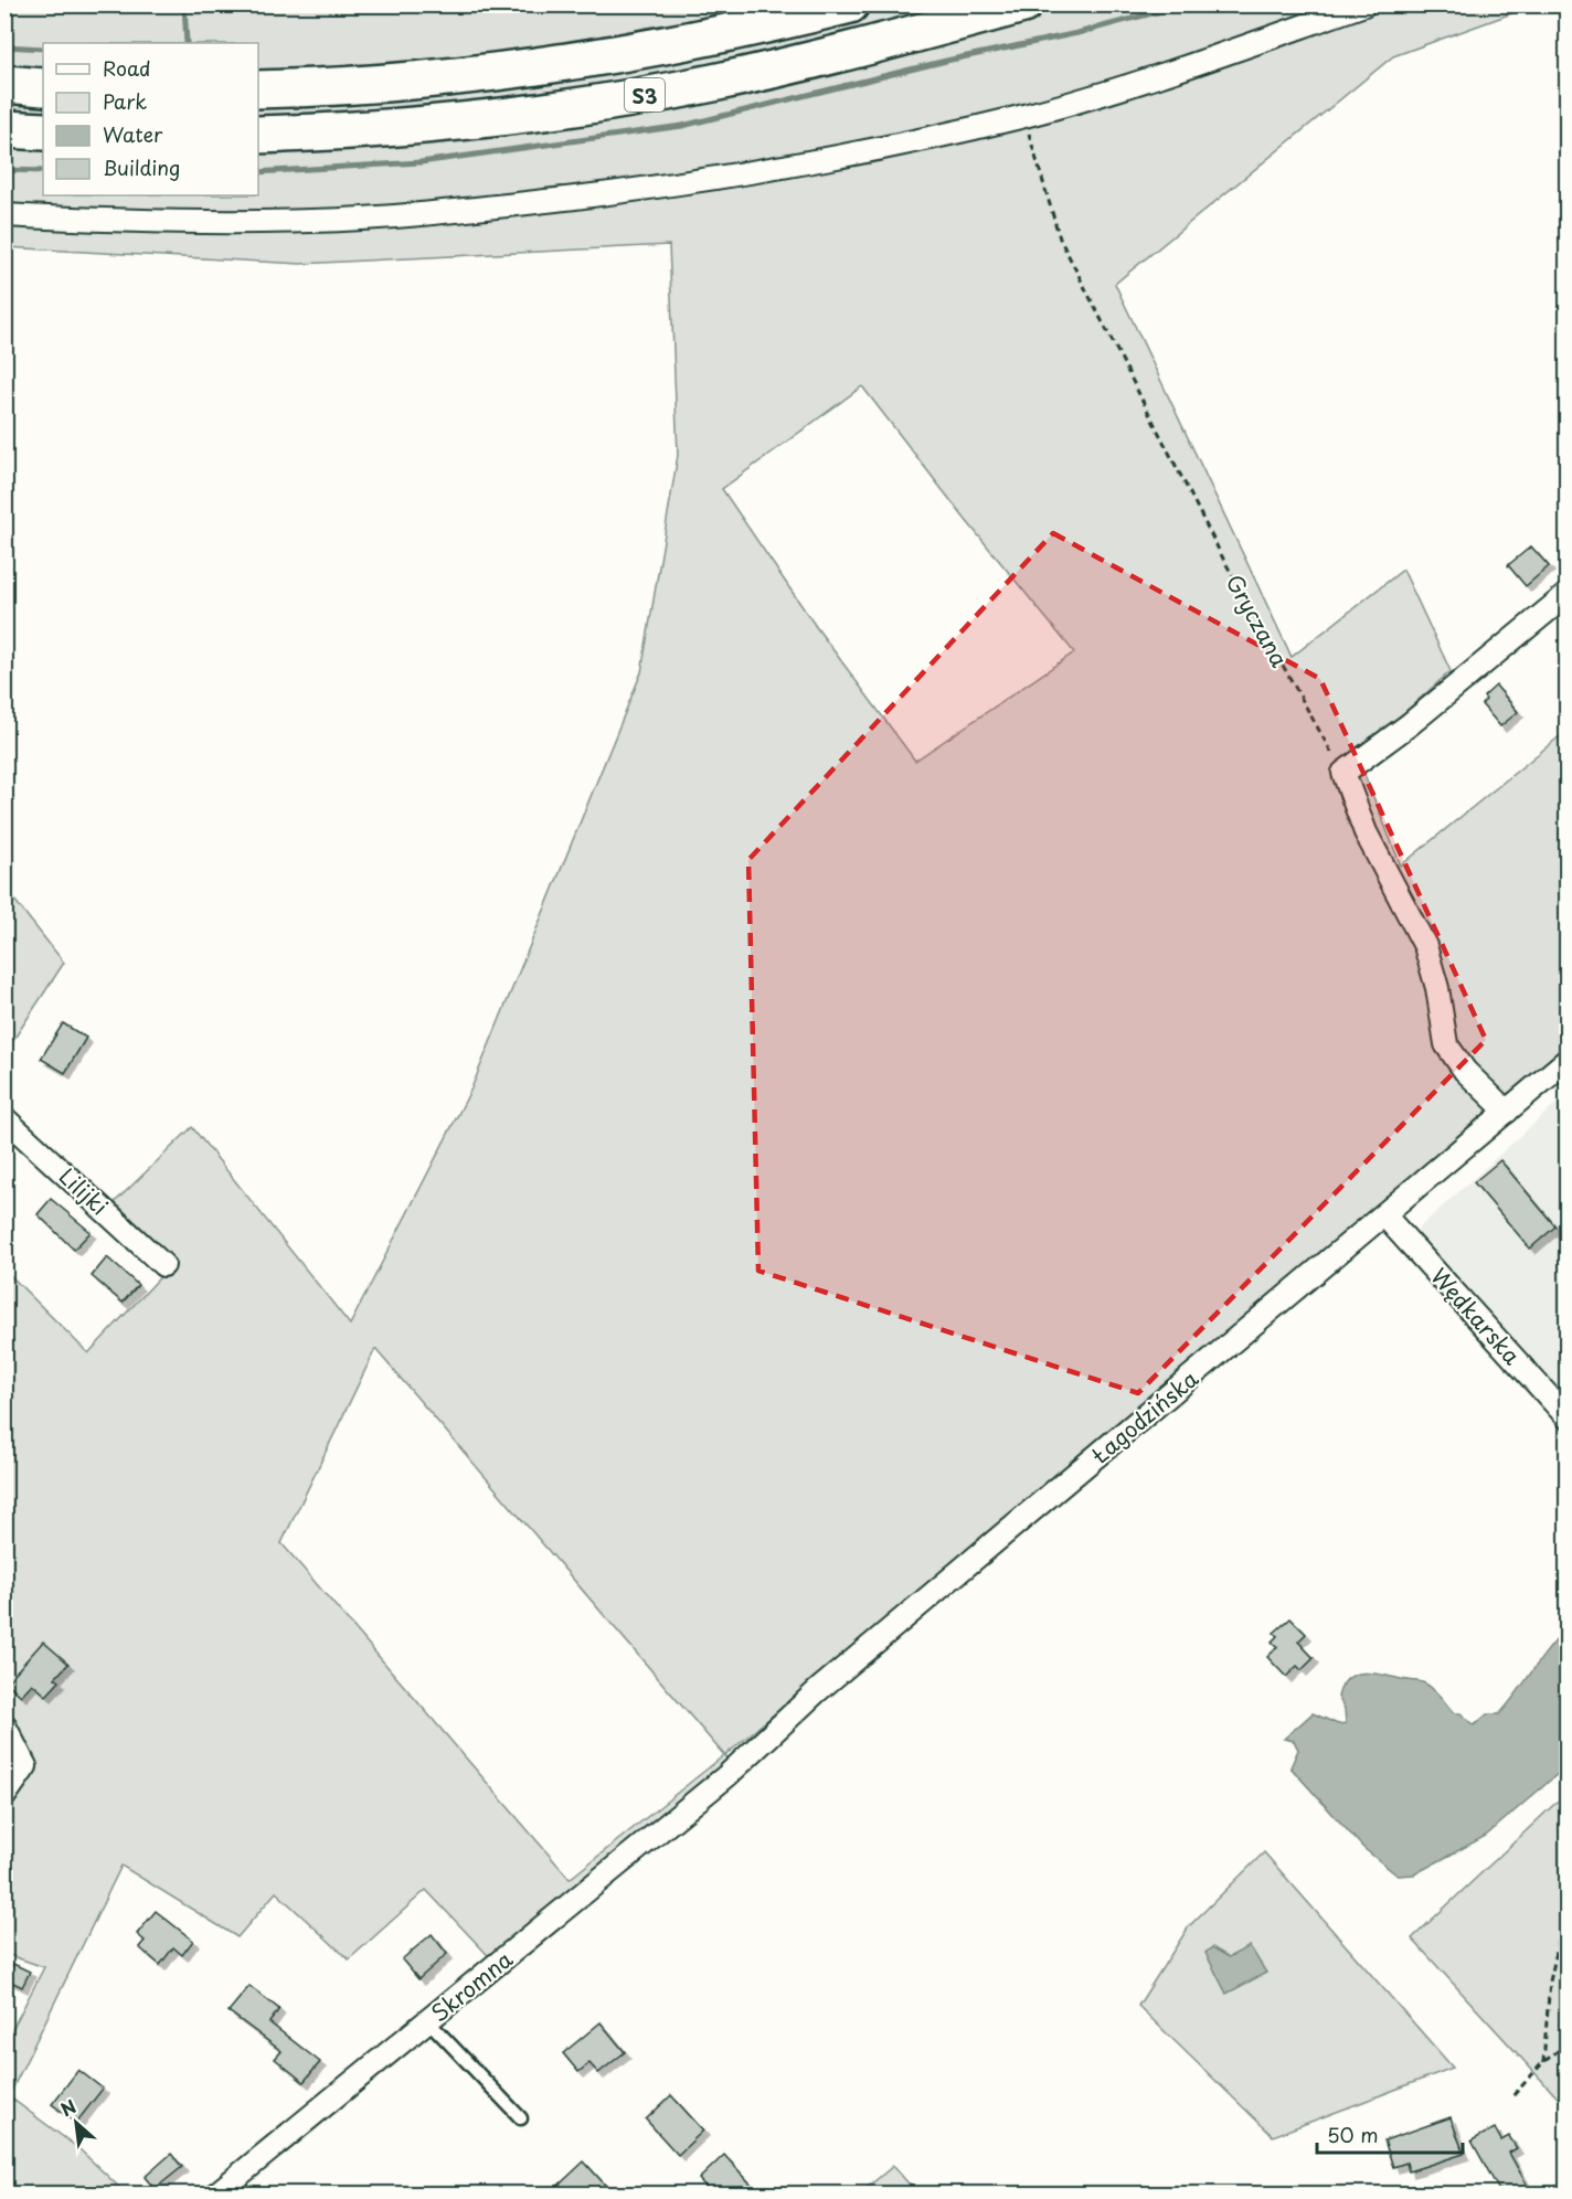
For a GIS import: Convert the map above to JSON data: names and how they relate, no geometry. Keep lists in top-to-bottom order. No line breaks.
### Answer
{"streets":{"highway":["S3"],"street":["Lilijki","Wędkarska","Łagodzińska","Skromna"],"path":["Gryczana"]},"crossings":[["Wędkarska","Łagodzińska"],["Łagodzińska","Skromna"]],"legend":["Road","Park","Water","Building"],"scale_bar":"50 m","north":"top left"}
